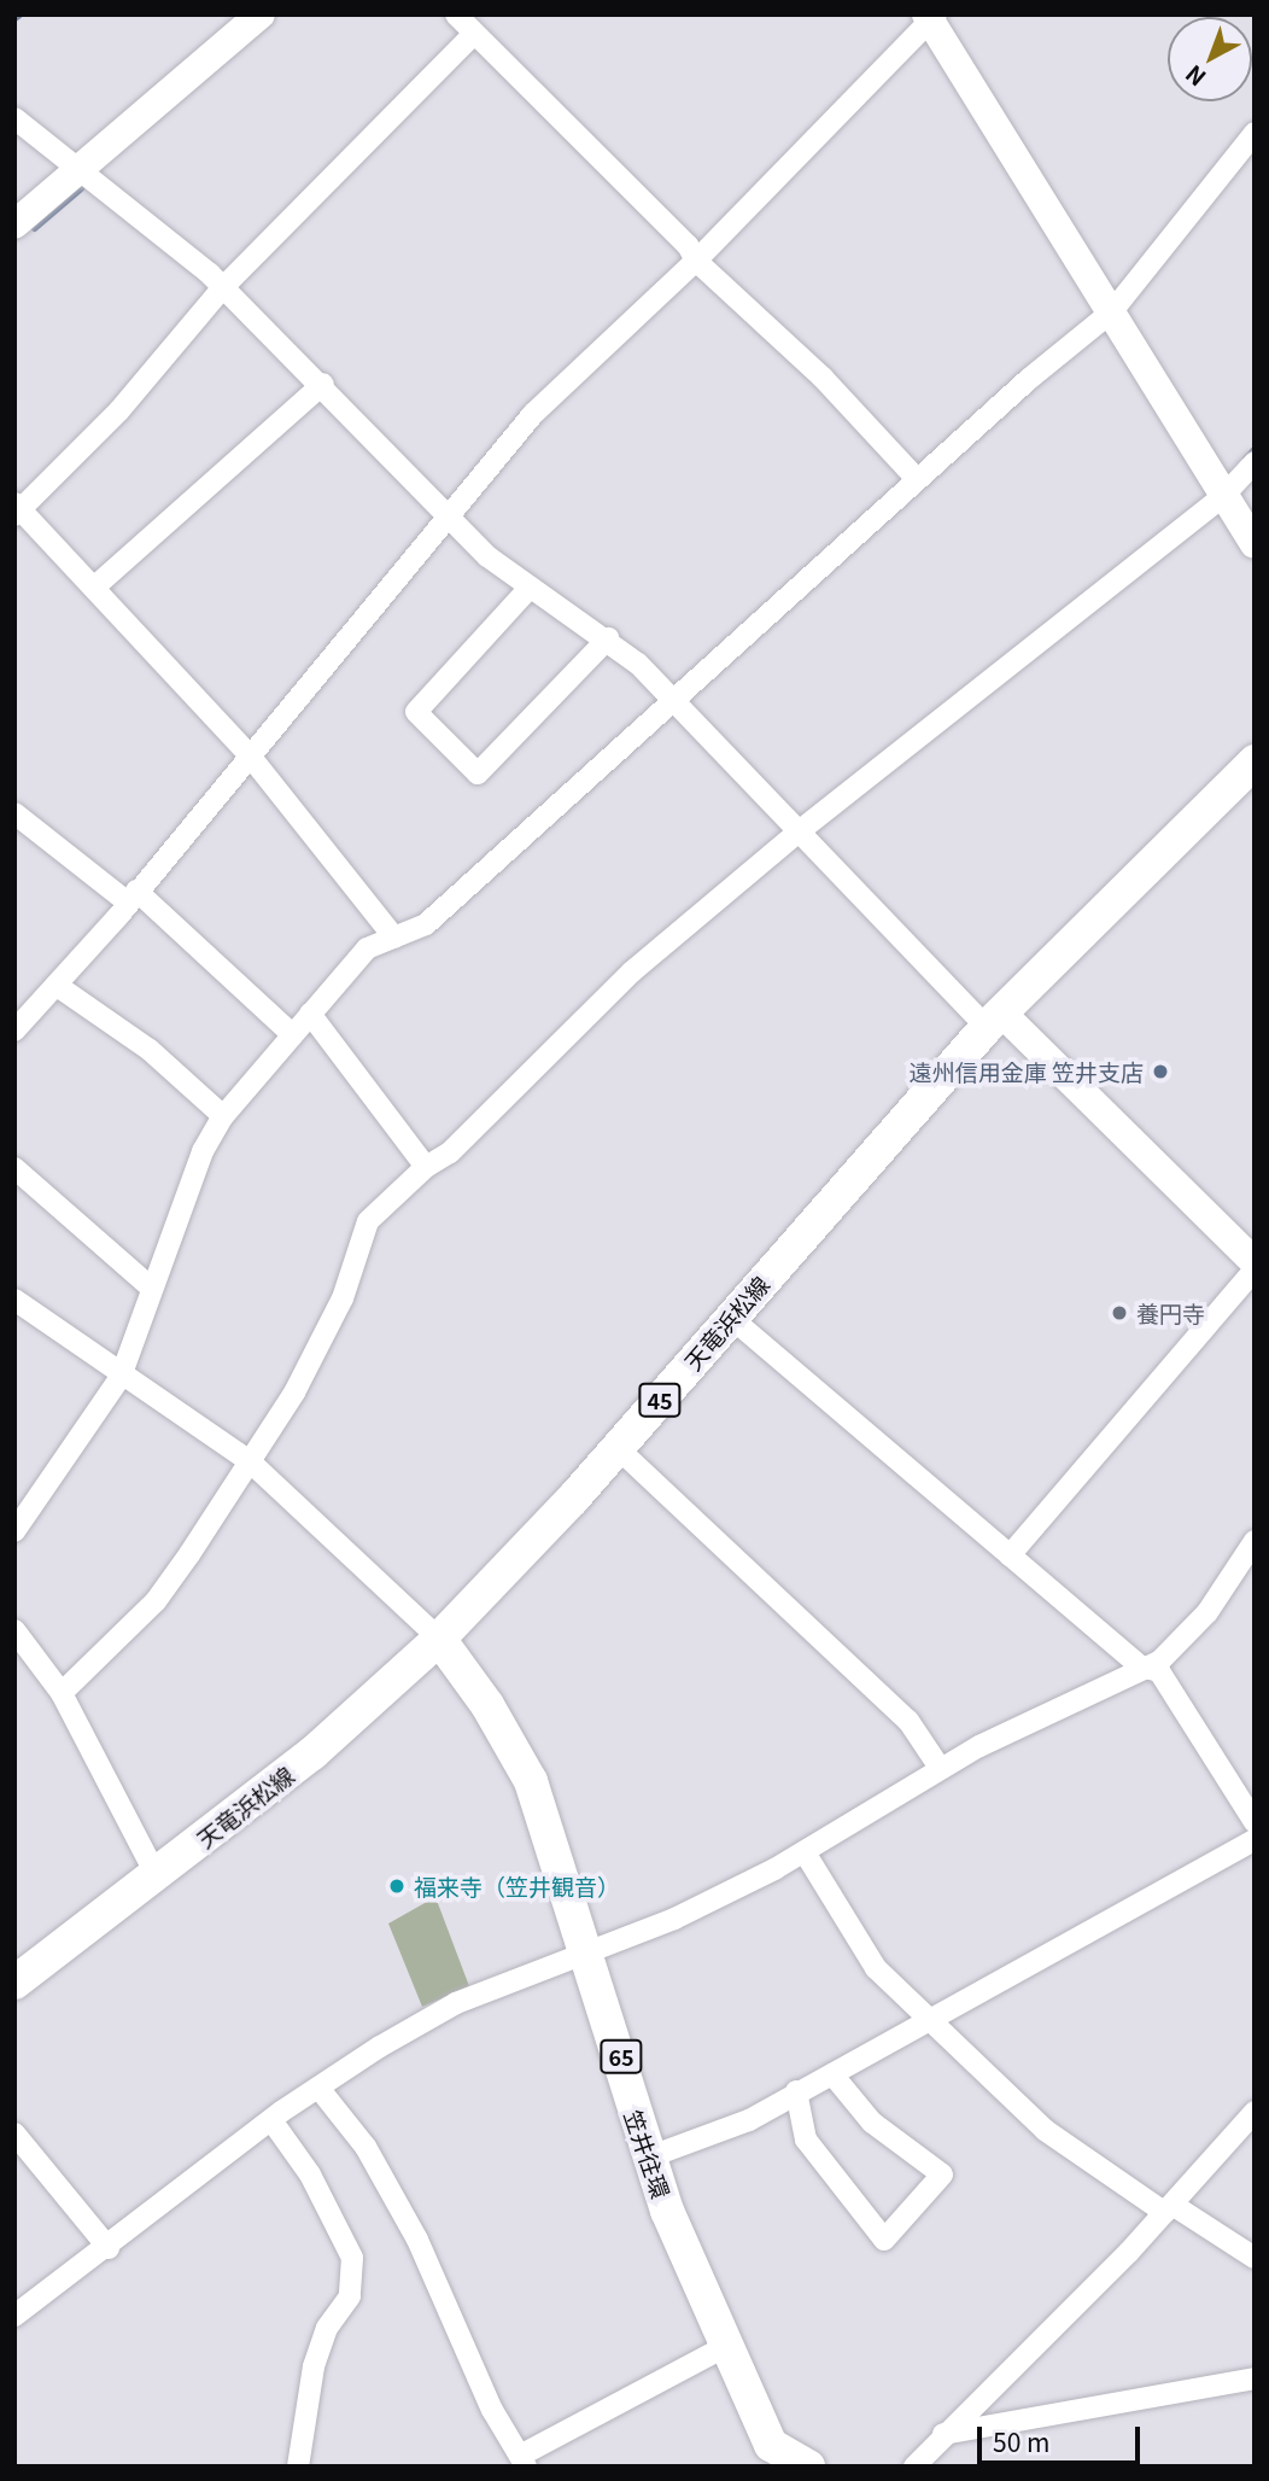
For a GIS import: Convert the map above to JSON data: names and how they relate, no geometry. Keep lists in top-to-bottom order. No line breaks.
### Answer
{"streets":{"main road":["天竜浜松線","45","65","笠井往環"]},"crossings":[["天竜浜松線","笠井往環"]],"places":["遠州信用金庫 笠井支店","養円寺","福来寺（笠井観音）"],"scale_bar":"50 m","north":"bottom left"}
